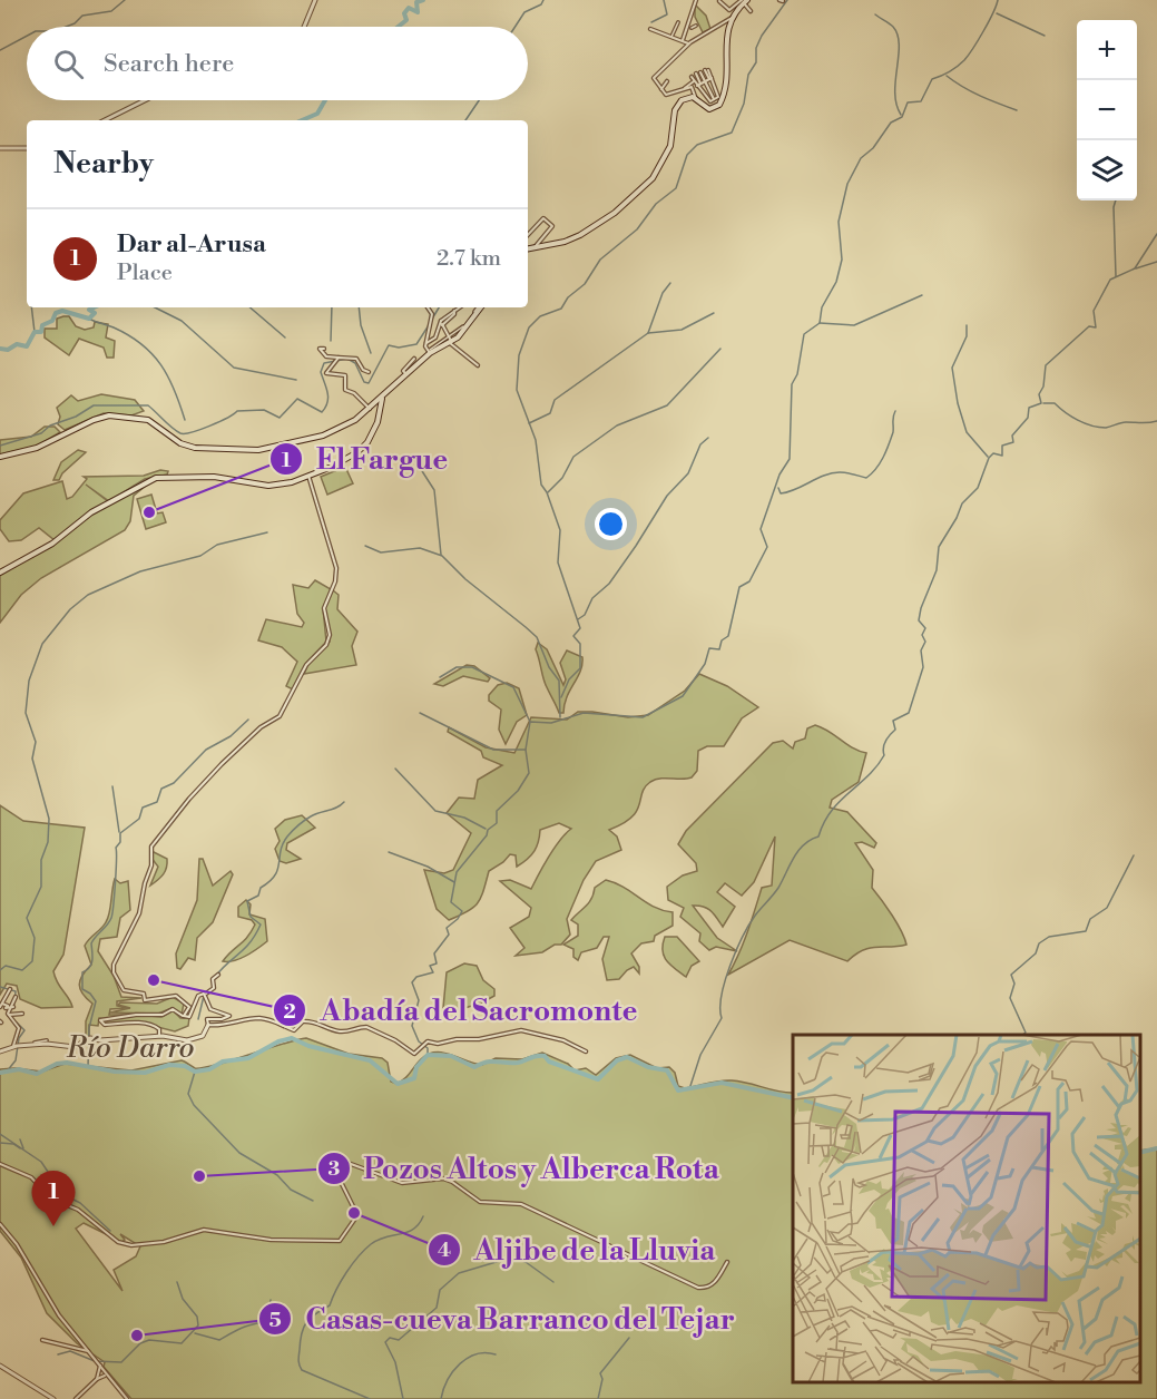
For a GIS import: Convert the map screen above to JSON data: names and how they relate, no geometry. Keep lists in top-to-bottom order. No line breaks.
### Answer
{"water":["Río Darro"],"places":["El Fargue","Abadía del Sacromonte","Pozos Altos y Alberca Rota","Aljibe de la Lluvia","Casas-cueva Barranco del Tejar"],"page":{"map_buttons":["+","−"],"search":"Search here","heading":"Nearby","list":[{"mark":"1","name":"Dar al-Arusa","note":"Place","value":"2.7 km"}],"pins":"1"}}
